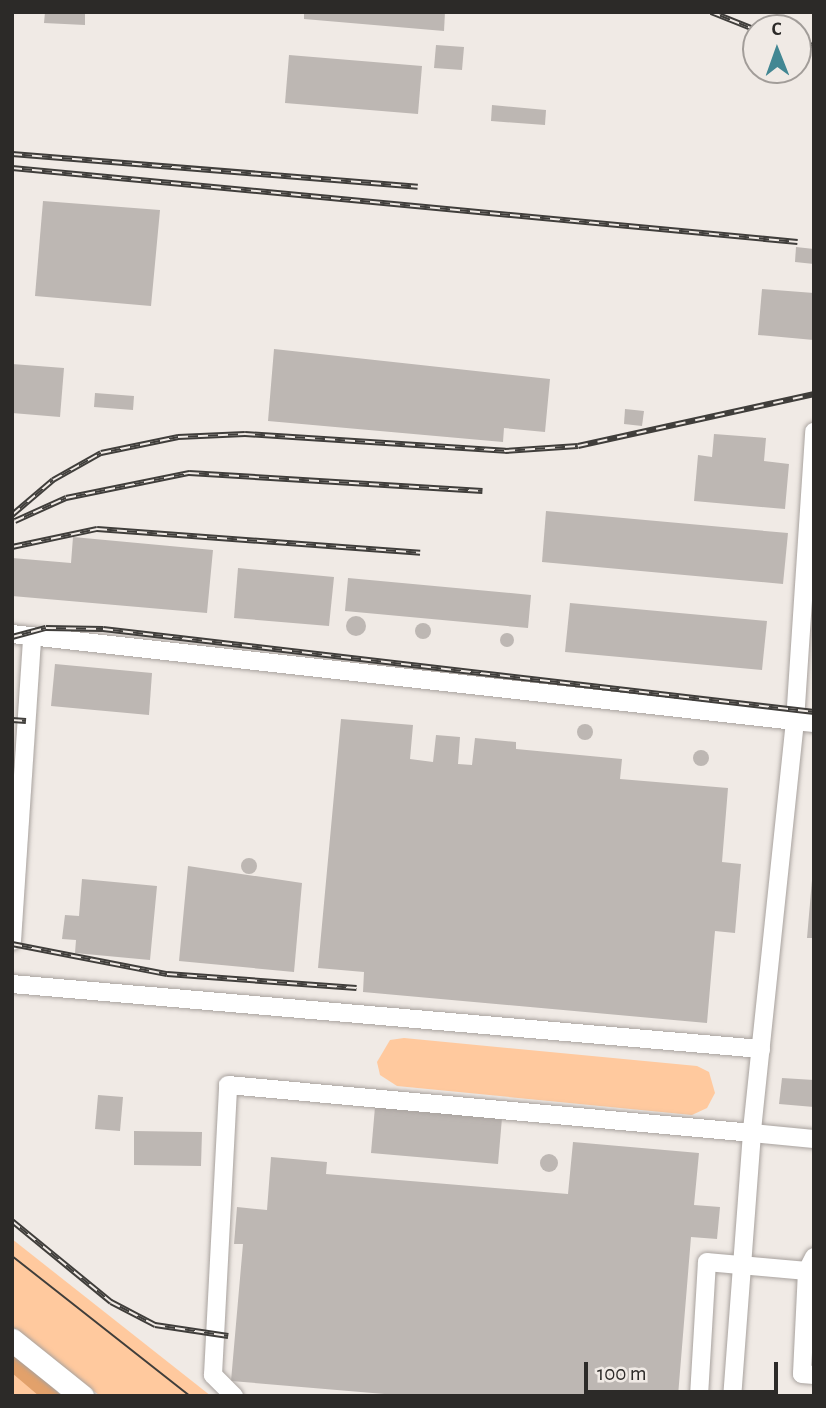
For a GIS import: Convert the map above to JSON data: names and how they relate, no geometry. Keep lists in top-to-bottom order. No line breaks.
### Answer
{"scale_bar":"100 m","north":"top"}
